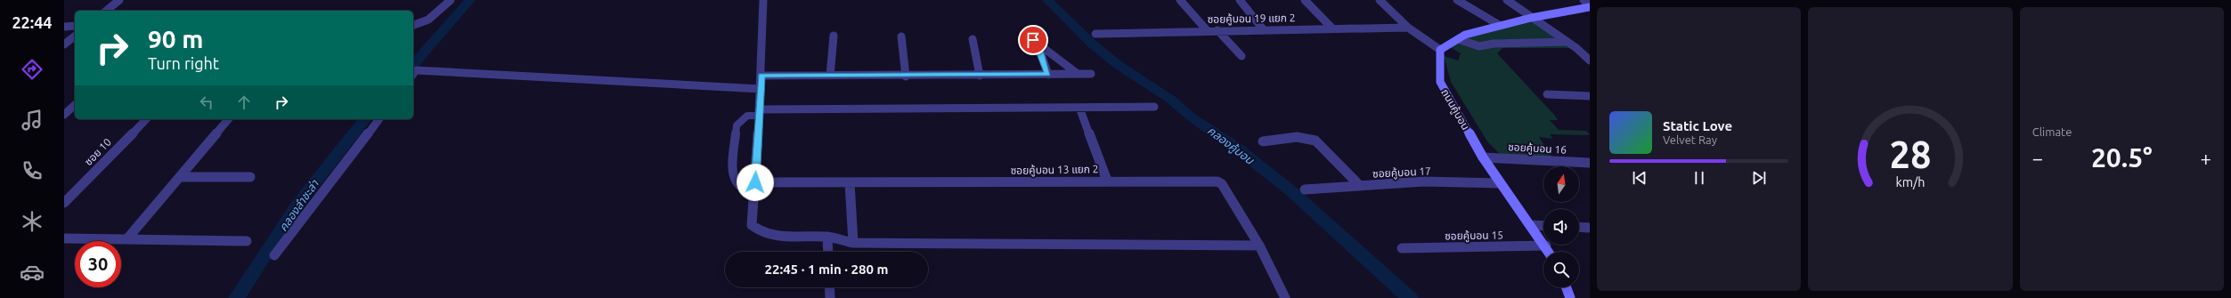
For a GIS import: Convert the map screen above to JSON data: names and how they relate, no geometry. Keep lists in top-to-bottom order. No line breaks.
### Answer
{"streets":{"main road":["ถนนคู้บอน"],"street":["ซอยคู้บอน 19 แยก 2","ซอยคู้บอน 16","ซอย 10","ซอยคู้บอน 13 แยก 2","ซอยคู้บอน 17","ซอยคู้บอน 15"]},"crossings":[["ถนนคู้บอน","ซอยคู้บอน 16"],["ถนนคู้บอน","ซอยคู้บอน 17"],["ถนนคู้บอน","ซอยคู้บอน 15"]],"water":["คลองคู้บอน","คลองลำชะล่า"],"north":"top","page":{"tabs":"22:44","tile":"Climate","turn":["90 m","Turn right"],"song":["Static Love","Velvet Ray"],"heat":["−","20.5°","+"],"limit":"30","trip":"22:45 · 1 min · 280 m","gauge":["28","km/h"]}}
